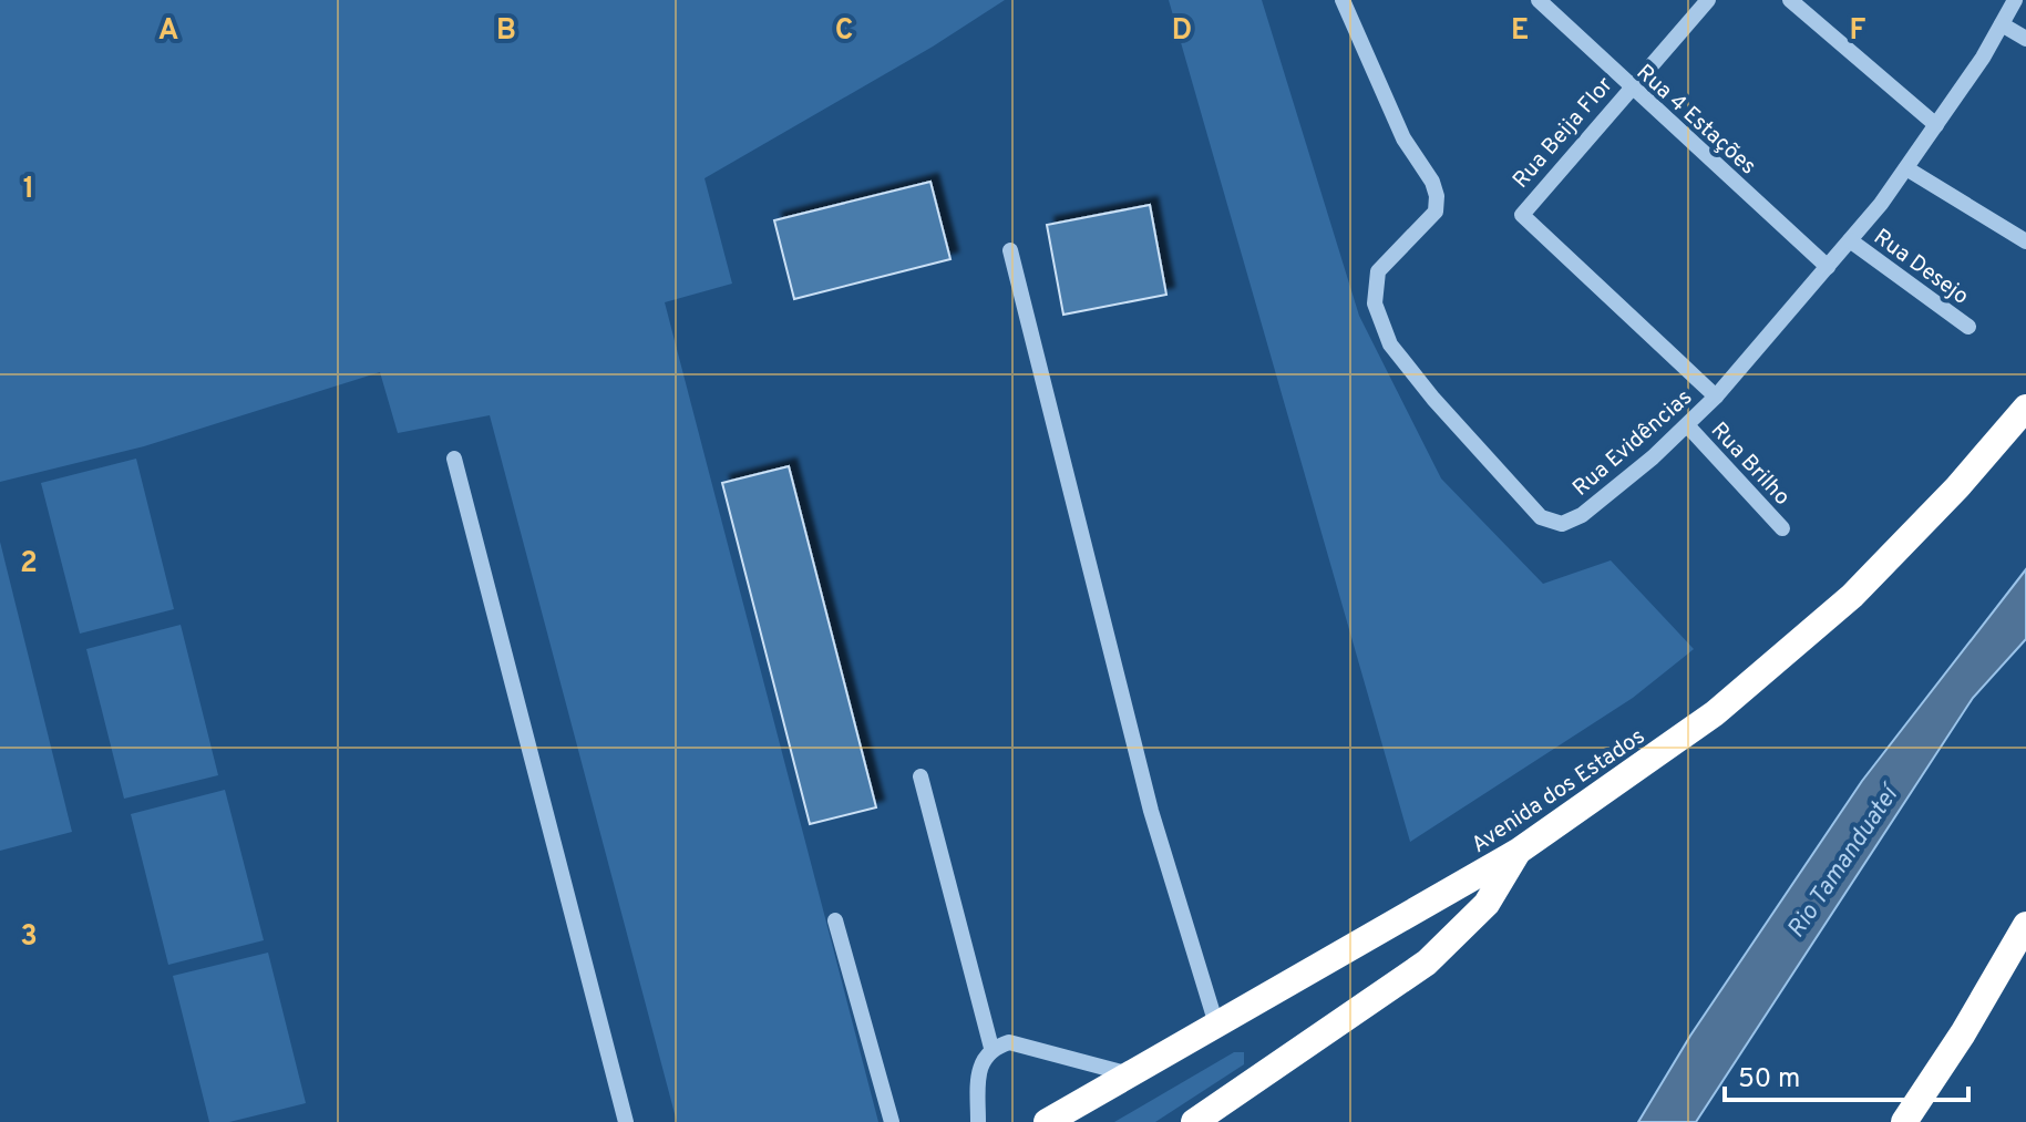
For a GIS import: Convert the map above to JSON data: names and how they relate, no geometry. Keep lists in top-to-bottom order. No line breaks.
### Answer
{"streets":{"highway":["Avenida dos Estados"],"street":["Rua 4 Estações","Rua Beija Flor","Rua Desejo","Rua Evidências","Rua Brilho"]},"crossings":[["Rua 4 Estações","Rua Beija Flor"],["Rua 4 Estações","Rua Evidências"],["Rua Beija Flor","Rua Evidências"],["Rua Desejo","Rua Evidências"],["Rua Evidências","Rua Brilho"]],"water":["Rio Tamanduateí"],"scale_bar":"50 m","grid":{"columns":["A","B","C","D","E","F"],"rows":["1","2","3"]}}
